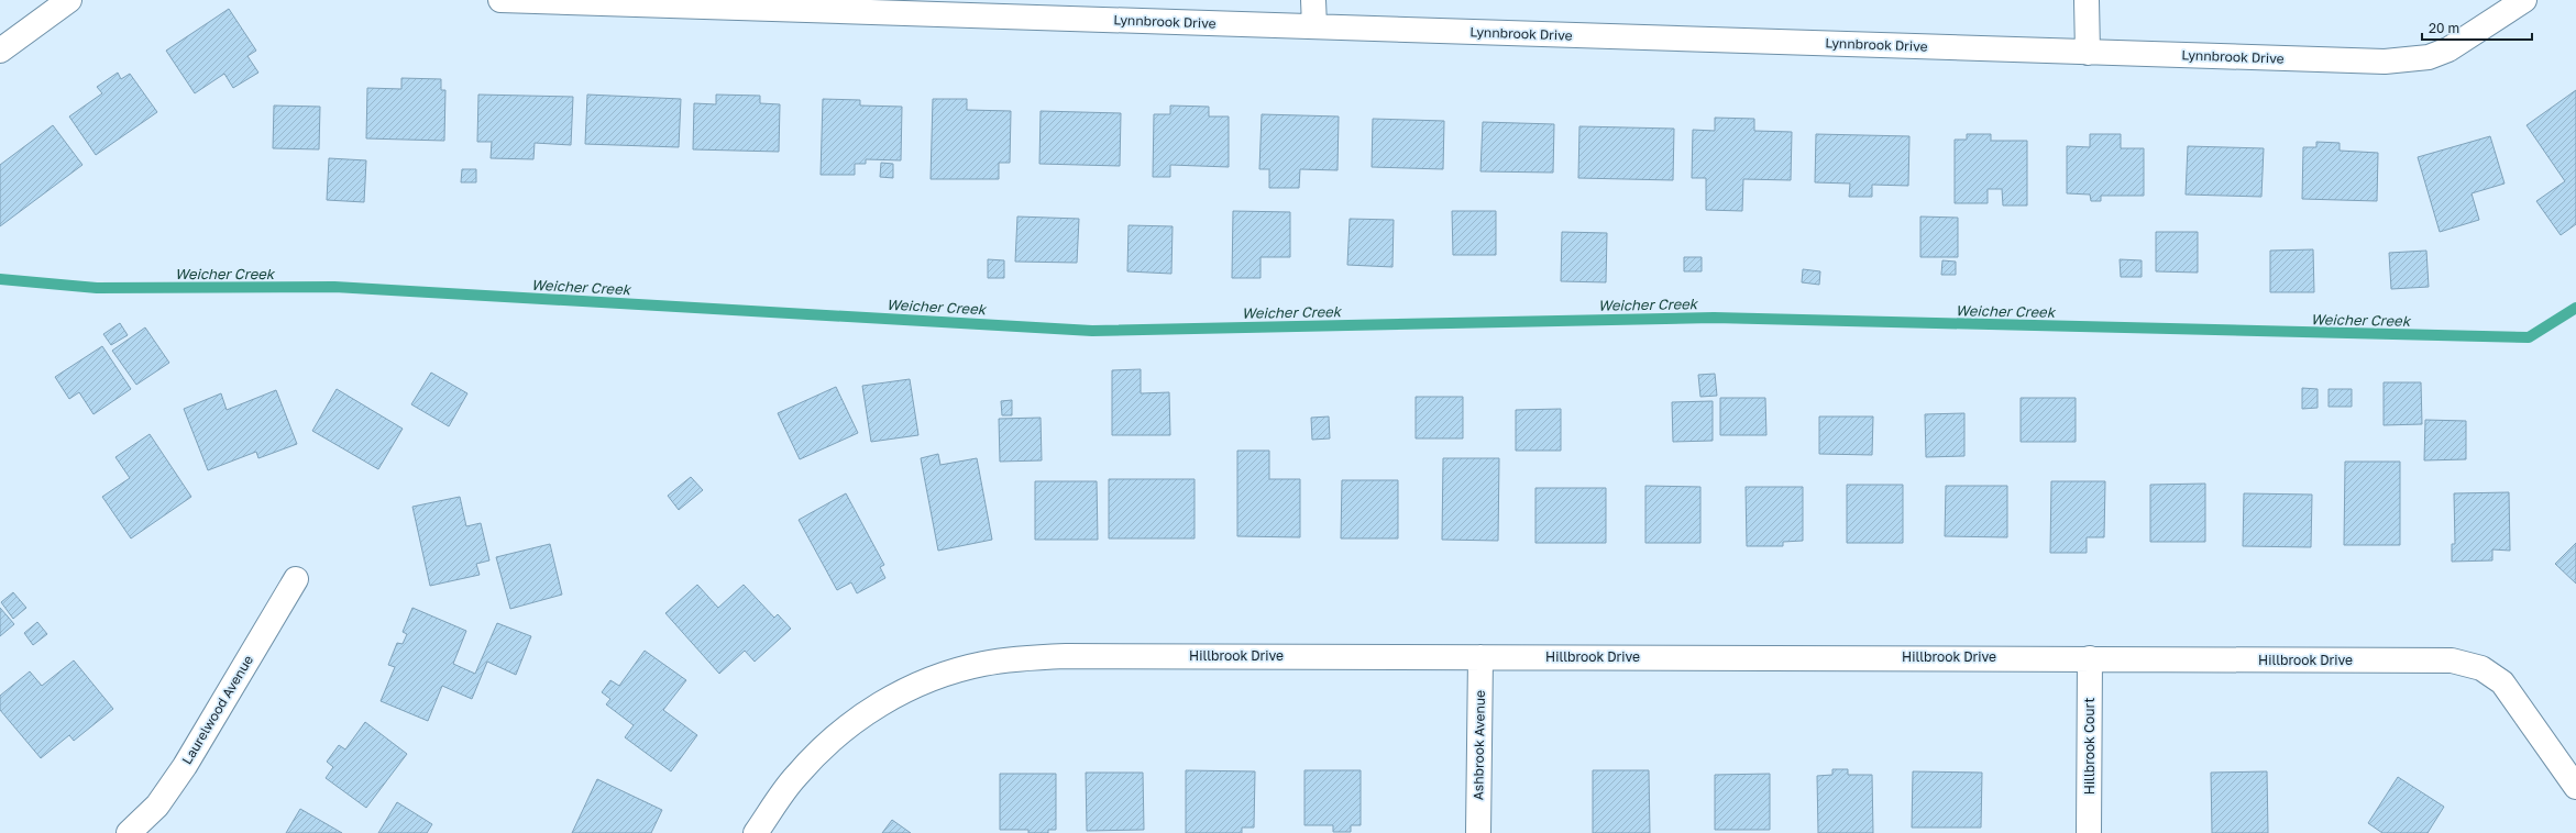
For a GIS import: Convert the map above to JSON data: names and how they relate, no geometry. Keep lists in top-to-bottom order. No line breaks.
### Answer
{"streets":{"street":["Lynnbrook Drive","Hillbrook Drive","Laurelwood Avenue","Ashbrook Avenue","Hillbrook Court"]},"crossings":[["Hillbrook Drive","Ashbrook Avenue"],["Hillbrook Drive","Hillbrook Court"]],"water":["Weicher Creek"],"scale_bar":"20 m"}
